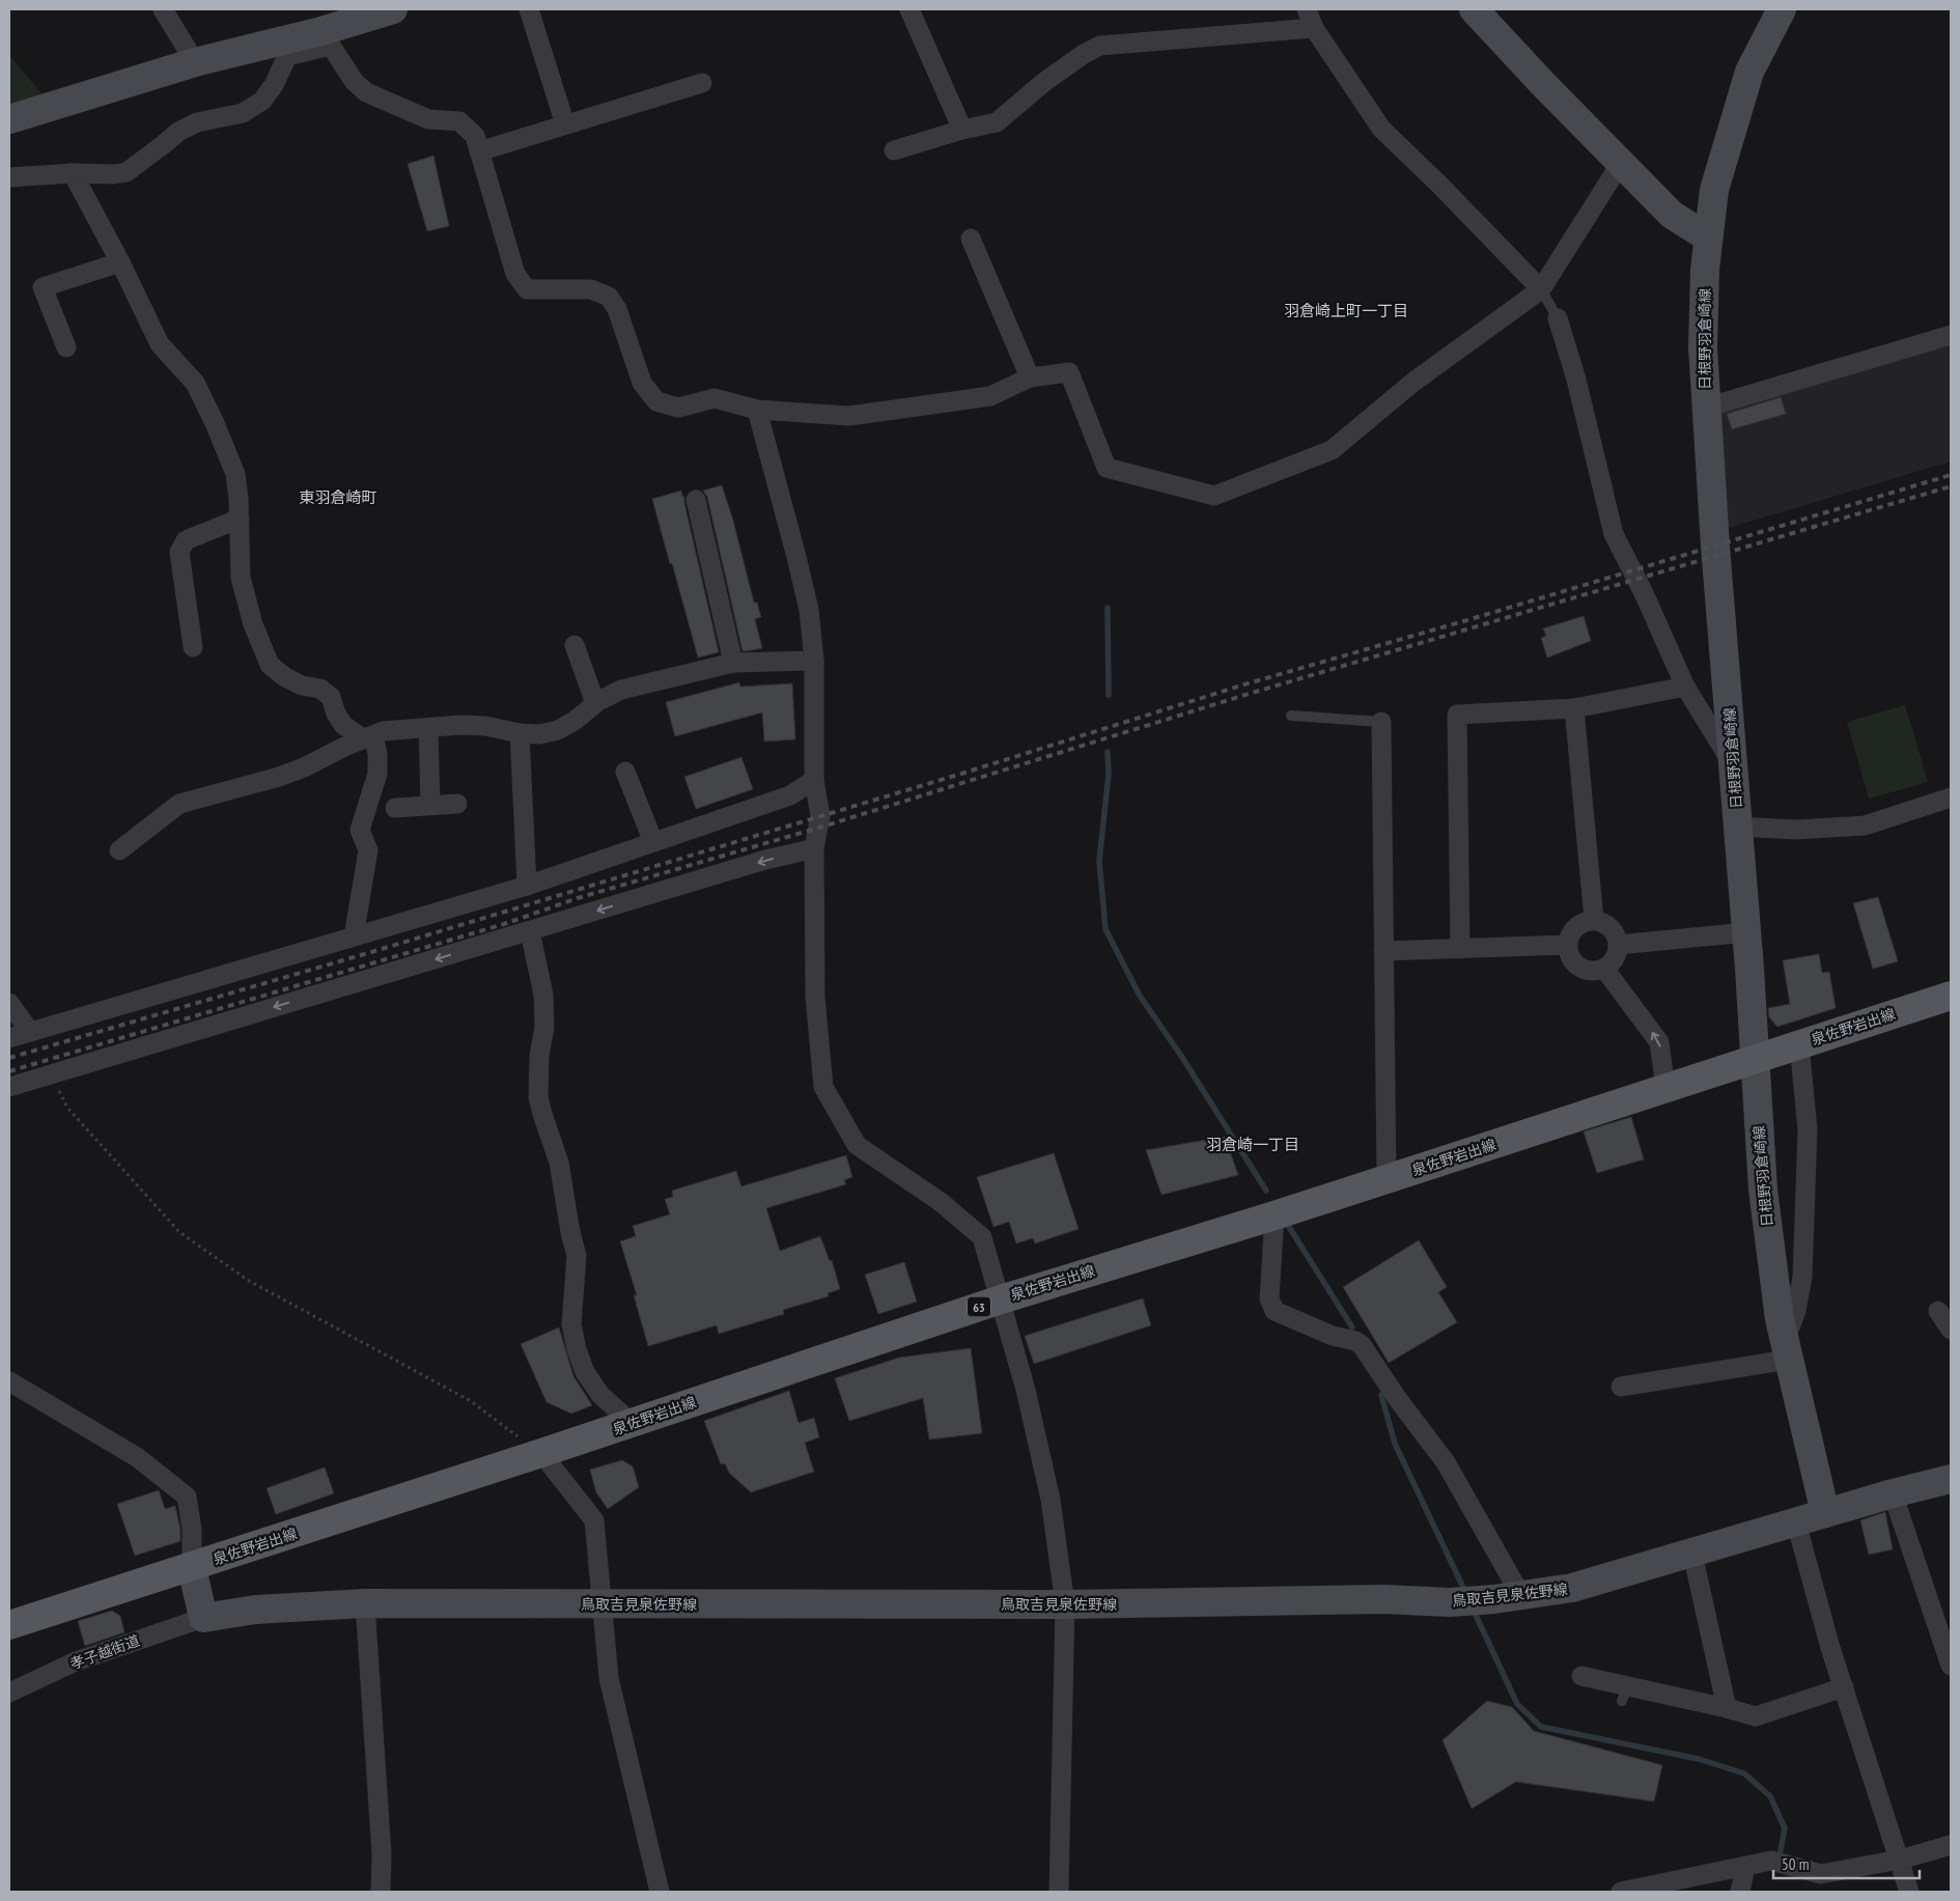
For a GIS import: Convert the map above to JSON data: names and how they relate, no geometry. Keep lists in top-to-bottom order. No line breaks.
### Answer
{"streets":{"main road":["日根野羽倉崎線","泉佐野岩出線","63","鳥取吉見泉佐野線"],"street":["孝子越街道"]},"crossings":[["日根野羽倉崎線","泉佐野岩出線"],["日根野羽倉崎線","鳥取吉見泉佐野線"],["鳥取吉見泉佐野線","孝子越街道"]],"districts":["羽倉崎上町一丁目","東羽倉崎町","羽倉崎一丁目"],"scale_bar":"50 m"}
